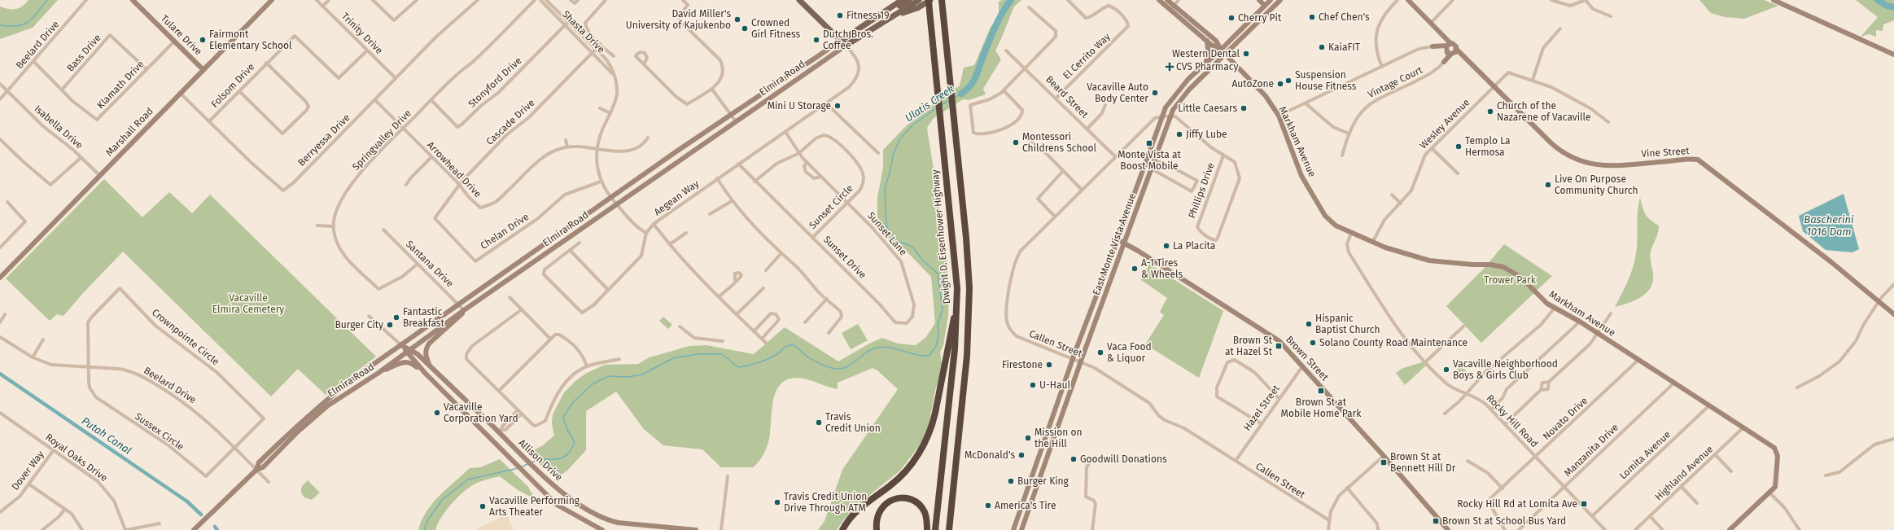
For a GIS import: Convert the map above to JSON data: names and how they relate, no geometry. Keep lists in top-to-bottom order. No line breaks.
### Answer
{"streets":{"highway":["Dwight D. Eisenhower Highway"],"main road":["Tulare Drive","Elmira Road","Marshall Road","Markham Avenue","Vine Street","East Monte Vista Avenue","Brown Street","Allison Drive"],"street":["Shasta Drive","Trinity Drive","Beelard Drive","Bass Drive","El Cerrito Way","Stonyford Drive","Vintage Court","Klamath Drive","Folsom Drive","Beard Street","Cascade Drive","Wesley Avenue","Isabella Drive","Berryessa Drive","Springvalley Drive","Arrowhead Drive","Phillips Drive","Aegean Way","Sunset Circle","Chelan Drive","Sunset Lane","Sunset Drive","Santana Drive","Crownpointe Circle","Callen Street","Hazel Street","Novato Drive","Rocky Hill Road","Sussex Circle","Manzanita Drive","Lomita Avenue","Royal Oaks Drive","Dover Way","Highland Avenue"]},"crossings":[["Shasta Drive","Elmira Road"],["Shasta Drive","Stonyford Drive"],["Shasta Drive","Cascade Drive"],["Shasta Drive","Arrowhead Drive"],["Shasta Drive","Aegean Way"],["Shasta Drive","Chelan Drive"],["Trinity Drive","Folsom Drive"],["Trinity Drive","Berryessa Drive"],["Tulare Drive","Klamath Drive"],["Tulare Drive","Marshall Road"],["Beelard Drive","Elmira Road"],["Beelard Drive","Klamath Drive"],["Beelard Drive","Isabella Drive"],["Beelard Drive","Crownpointe Circle"],["Beelard Drive","Sussex Circle"],["Bass Drive","Klamath Drive"],["El Cerrito Way","Beard Street"],["Elmira Road","Aegean Way"],["Elmira Road","Dwight D. Eisenhower Highway"],["Elmira Road","Santana Drive"],["Elmira Road","Allison Drive"],["Stonyford Drive","Springvalley Drive"],["Folsom Drive","Berryessa Drive"],["Beard Street","Callen Street"],["Cascade Drive","Arrowhead Drive"],["Cascade Drive","Chelan Drive"],["Wesley Avenue","Markham Avenue"],["Wesley Avenue","Vine Street"],["Isabella Drive","Marshall Road"],["Marshall Road","Berryessa Drive"],["Berryessa Drive","Arrowhead Drive"],["Springvalley Drive","Arrowhead Drive"],["Springvalley Drive","Santana Drive"],["Markham Avenue","East Monte Vista Avenue"],["Markham Avenue","Novato Drive"],["Markham Avenue","Rocky Hill Road"],["Markham Avenue","Manzanita Drive"],["Markham Avenue","Lomita Avenue"],["Markham Avenue","Highland Avenue"],["Aegean Way","Sunset Lane"],["Aegean Way","Sunset Drive"],["Sunset Circle","Sunset Lane"],["Sunset Circle","Sunset Drive"],["Sunset Lane","Sunset Drive"],["East Monte Vista Avenue","Callen Street"],["East Monte Vista Avenue","Brown Street"],["Crownpointe Circle","Sussex Circle"],["Callen Street","Hazel Street"],["Brown Street","Hazel Street"],["Novato Drive","Rocky Hill Road"],["Rocky Hill Road","Manzanita Drive"],["Rocky Hill Road","Lomita Avenue"],["Royal Oaks Drive","Dover Way"]],"water":["Ulatis Creek","Bascherini 1016 Dam","Putah Canal"],"parks":["Trower Park","Vacaville Elmira Cemetery"],"places":{"other":["Fitness 19","Chef Chen's","Cherry Pit","David Miller's University of Kajukenbo","Crowned Girl Fitness","Fairmont Elementary School","Dutch Bros. Coffee","KaiaFIT","Western Dental","Suspension House Fitness","AutoZone","Vacaville Auto Body Center","Mini U Storage","Little Caesars","Church of the Nazarene of Vacaville","Jiffy Lube","Montessori Childrens School","Templo La Hermosa","Live On Purpose Community Church","La Placita","A-1 Tires & Wheels","Fantastic Breakfast","Hispanic Baptist Church","Burger City","Solano County Road Maintenance","Vaca Food & Liquor","Firestone","Vacaville Neighborhood Boys & Girls Club","U-Haul","Vacaville Corporation Yard","Travis Credit Union","Mission on the Hill","McDonald's","Goodwill Donations","Burger King","Travis Credit Union Drive Through ATM","America's Tire","Vacaville Performing Arts Theater"],"health":["CVS Pharmacy"],"transit":["Monte Vista at Boost Mobile","Brown St at Hazel St","Brown St at Mobile Home Park","Brown St at Bennett Hill Dr","Rocky Hill Rd at Lomita Ave","Brown St at School Bus Yard"]}}
